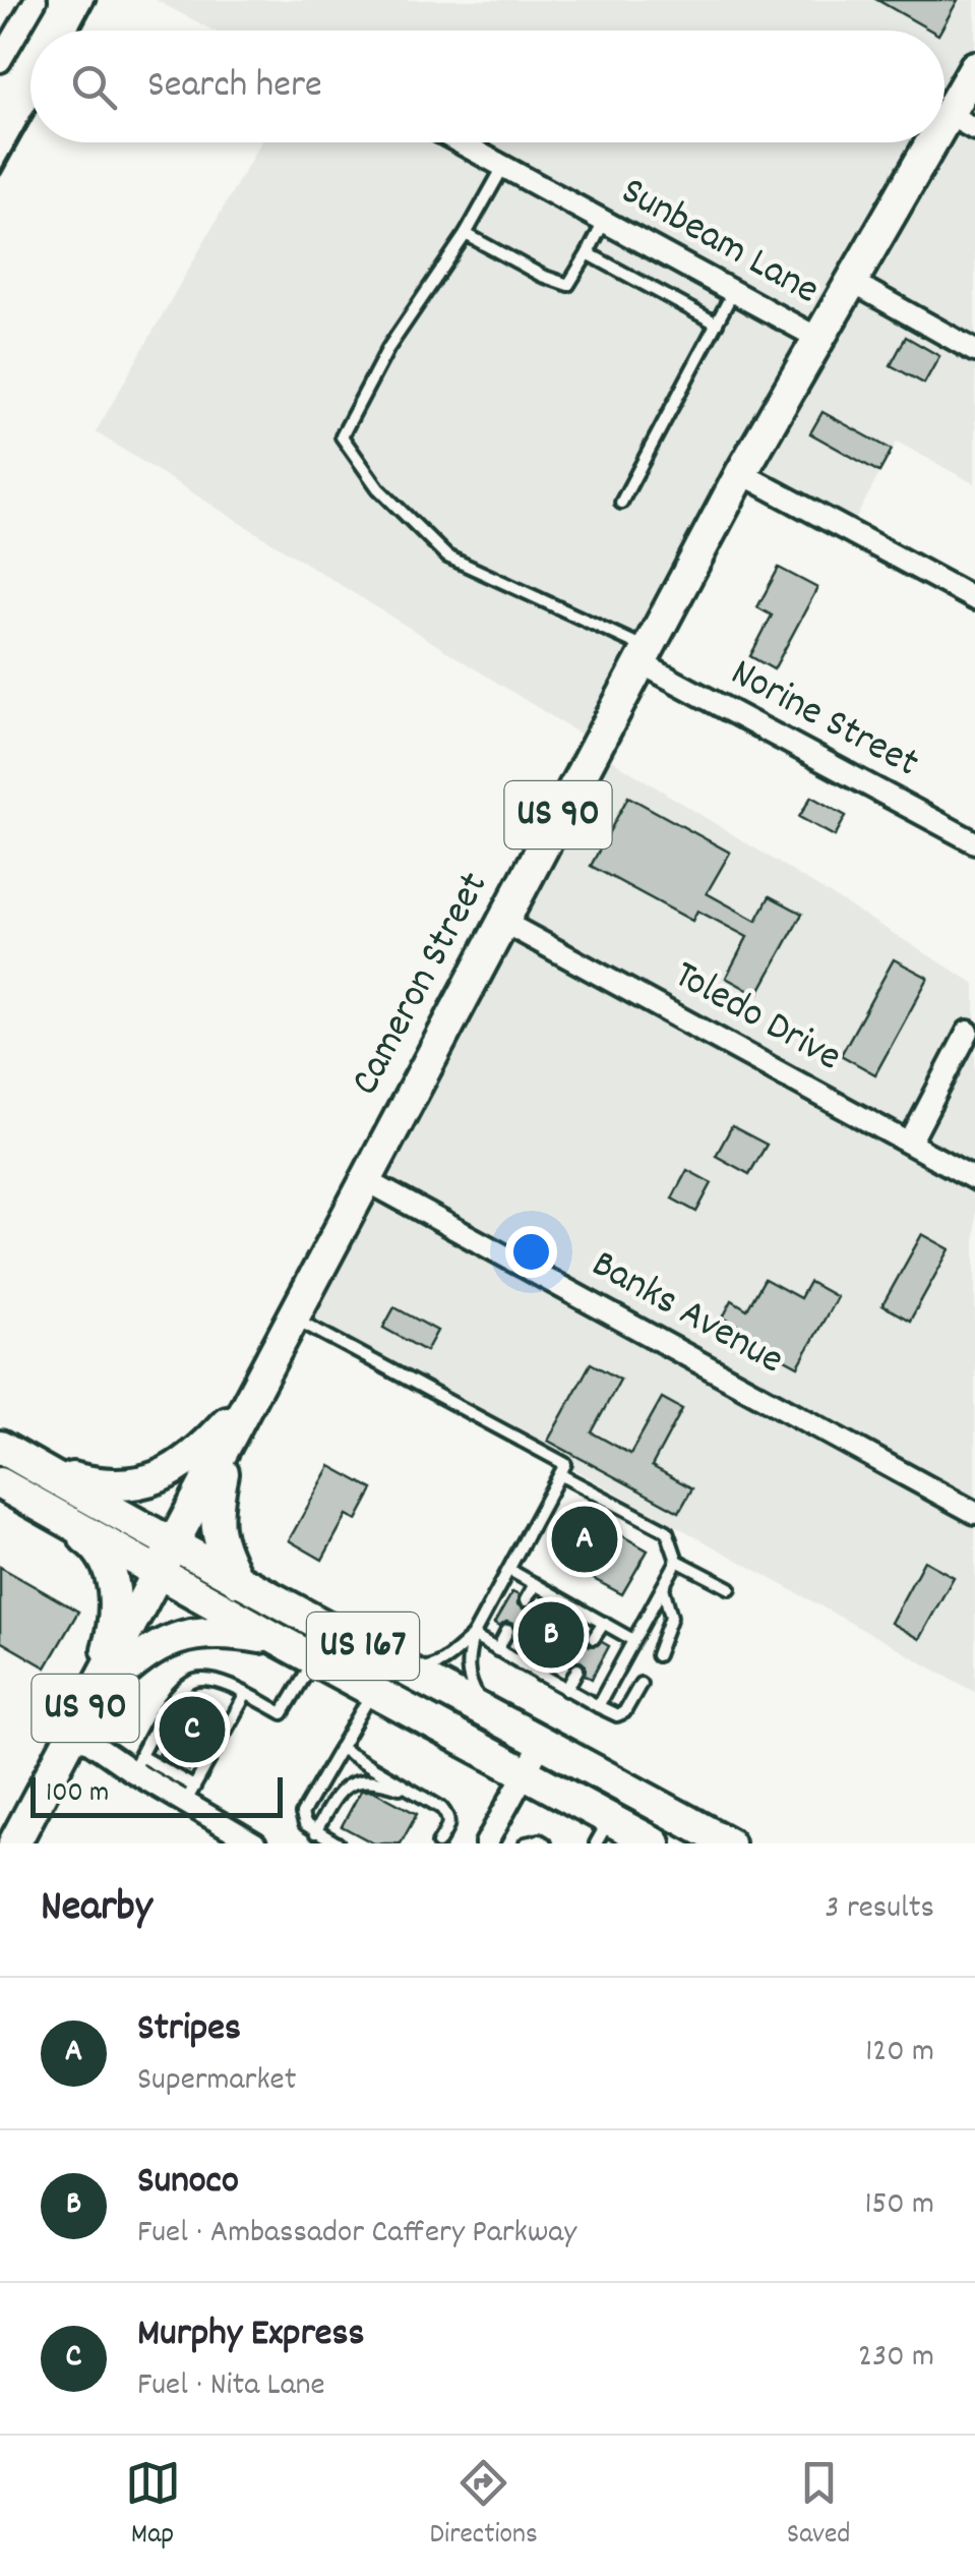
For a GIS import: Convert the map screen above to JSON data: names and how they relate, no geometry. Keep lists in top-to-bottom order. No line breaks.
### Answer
{"streets":{"main road":["US 90","Cameron Street","US 167"],"street":["Sunbeam Lane","Norine Street","Toledo Drive","Banks Avenue"]},"crossings":[["Sunbeam Lane","Cameron Street"],["Norine Street","Cameron Street"],["Cameron Street","Toledo Drive"],["Cameron Street","Banks Avenue"],["Cameron Street","US 167"]],"scale_bar":"100 m","page":{"search":"Search here","pins":["A","B","C"],"scale":"100 m","heading":["Nearby","3 results"],"list":[{"mark":"A","name":"Stripes","note":"Supermarket","value":"120 m"},{"mark":"B","name":"Sunoco","note":"Fuel · Ambassador Caffery Parkway","value":"150 m"},{"mark":"C","name":"Murphy Express","note":"Fuel · Nita Lane","value":"230 m"}],"nav":["Map","Directions","Saved"]}}
